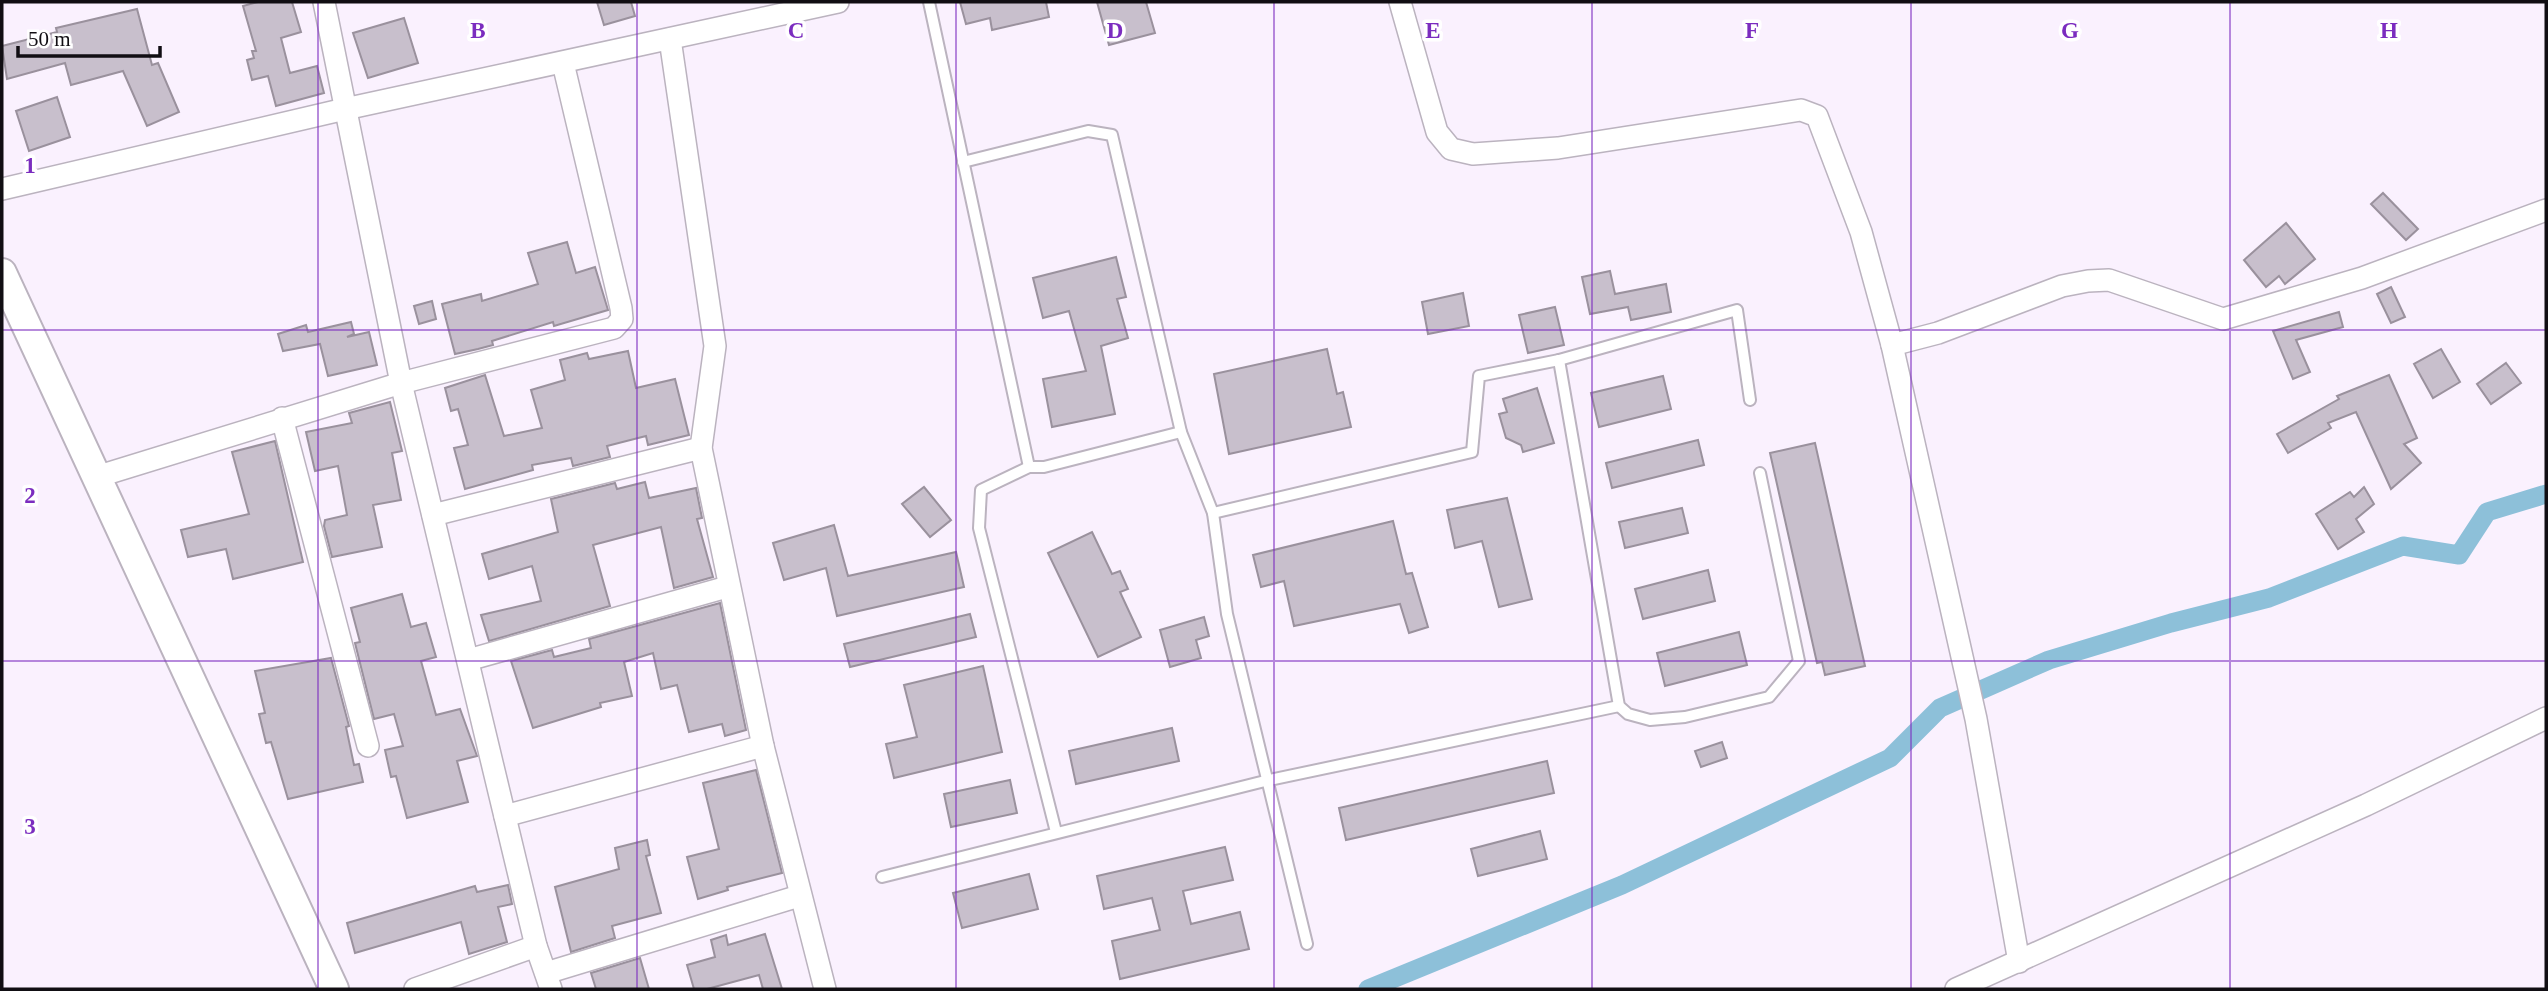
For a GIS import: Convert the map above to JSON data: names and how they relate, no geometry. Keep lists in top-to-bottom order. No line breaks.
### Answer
{"scale_bar":"50 m","grid":{"columns":["B","C","D","E","F","G","H"],"rows":["1","2","3"]}}
